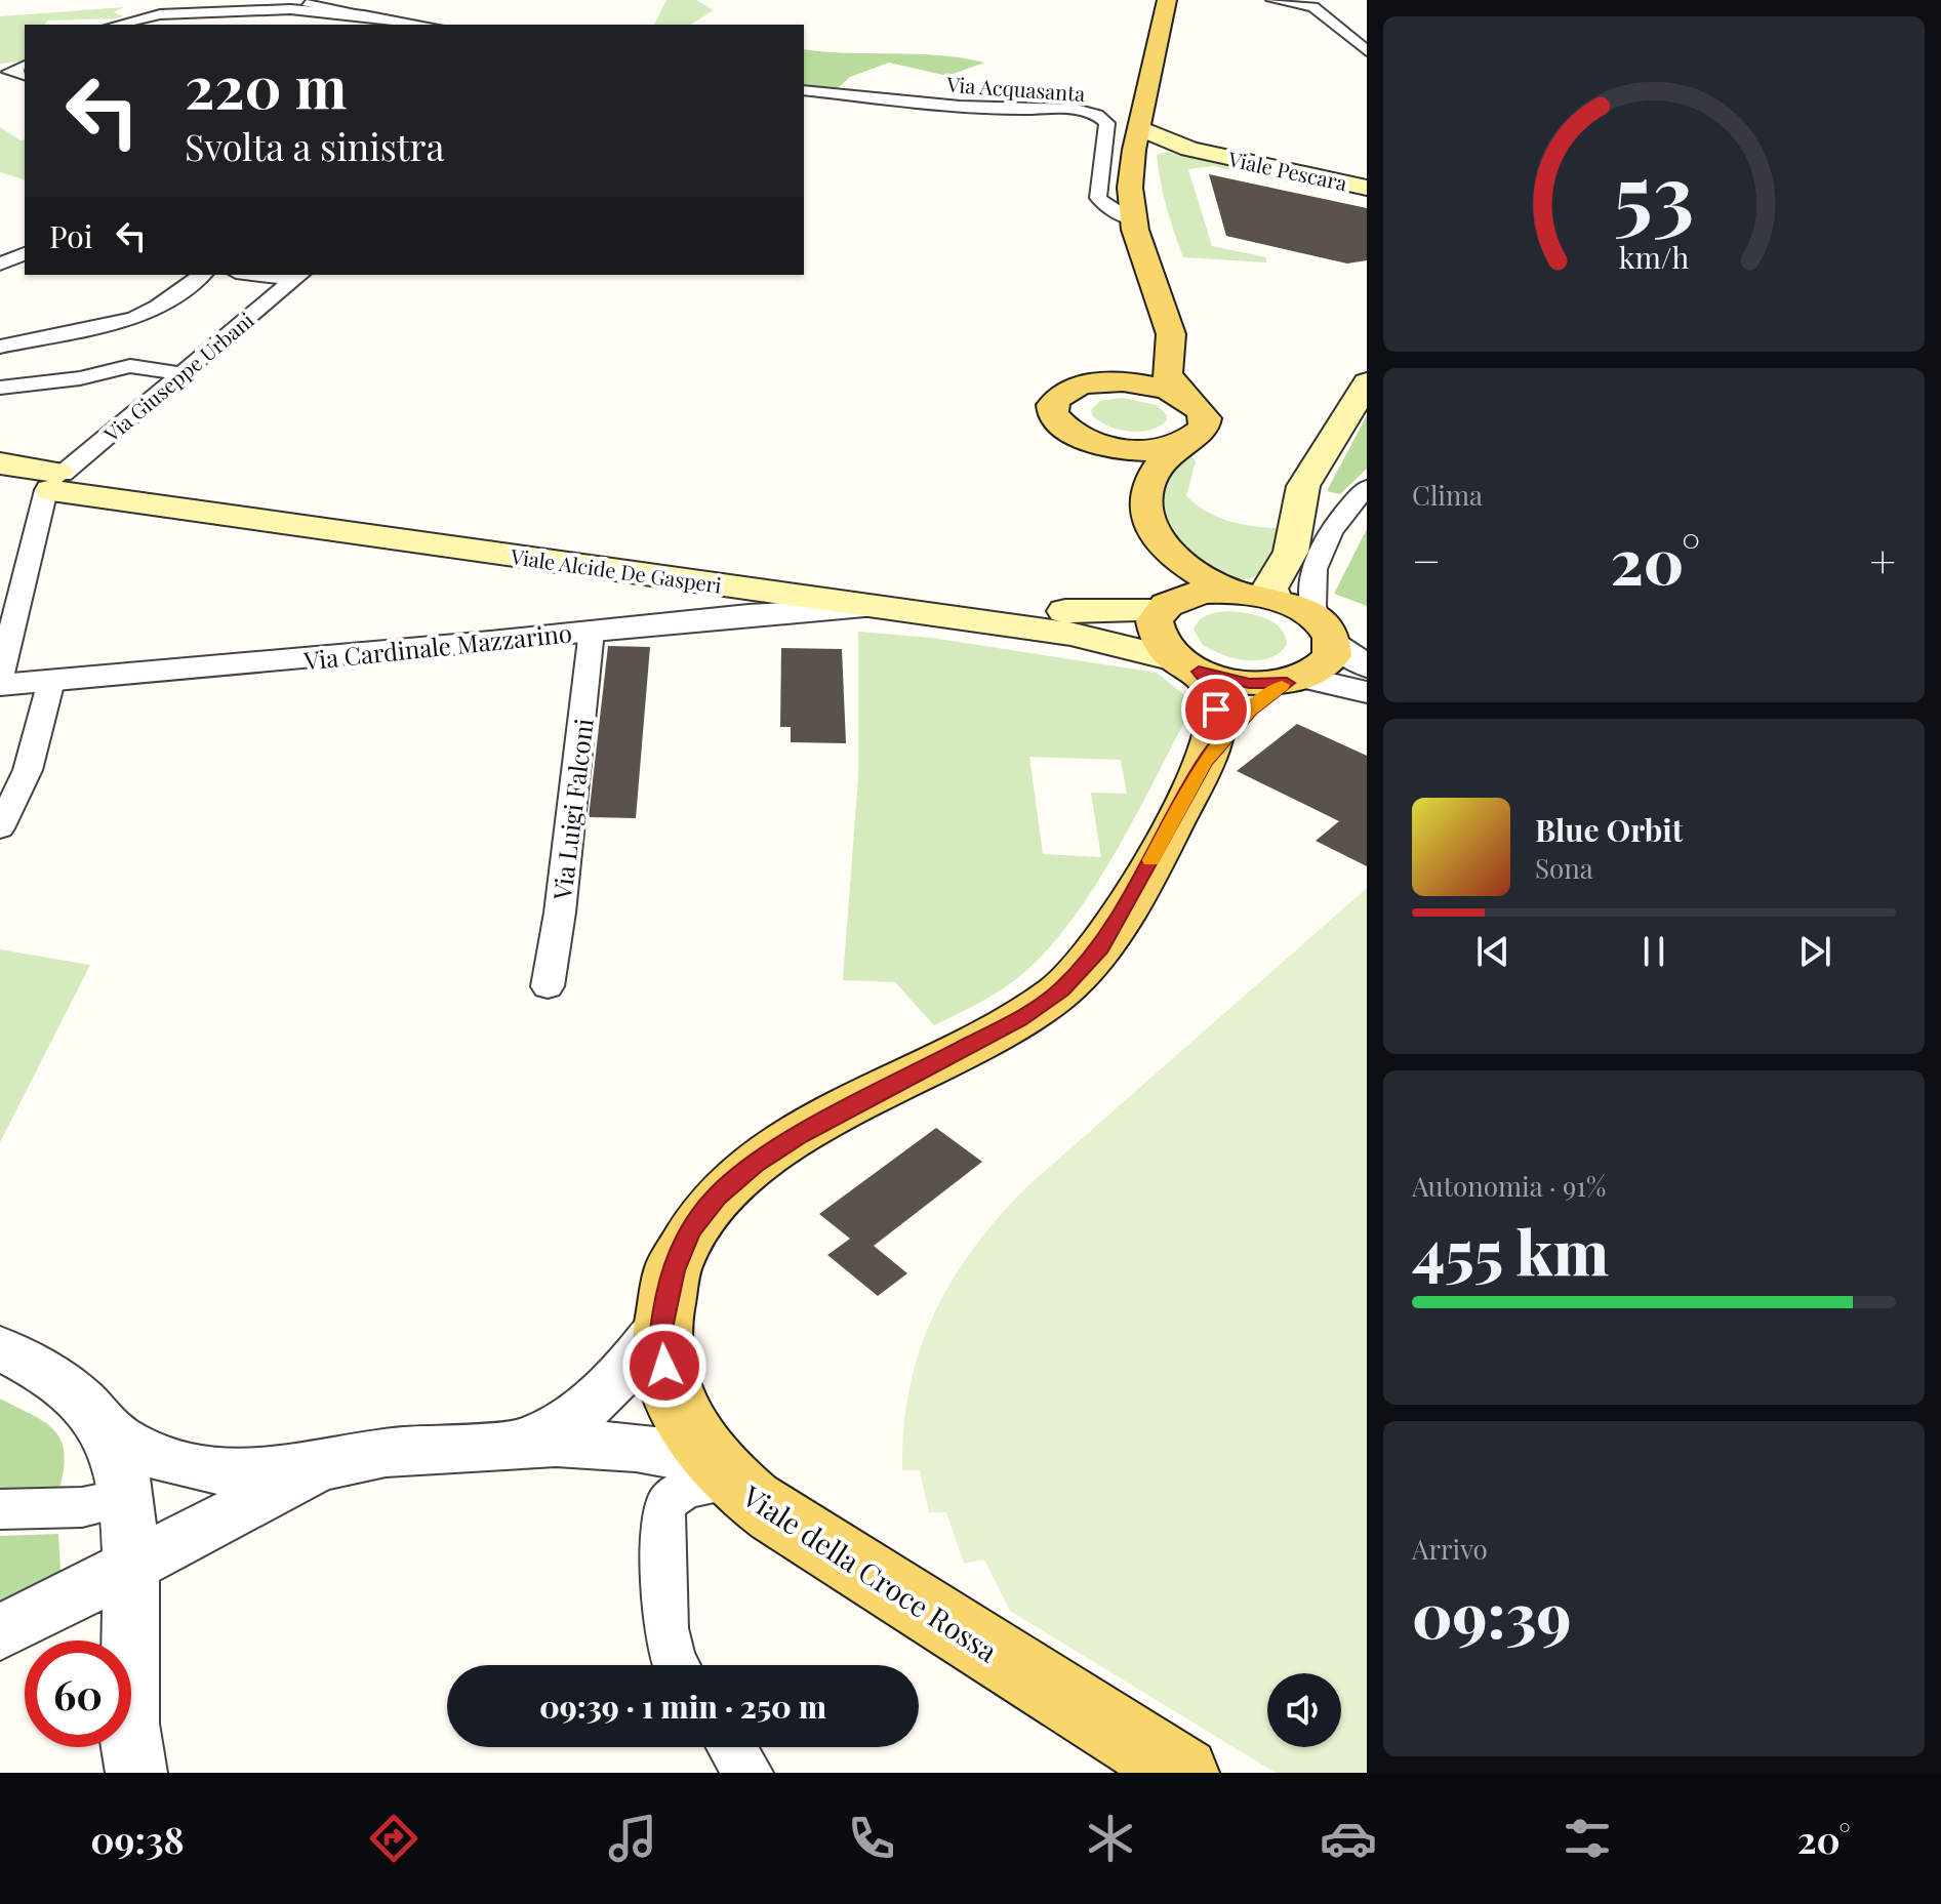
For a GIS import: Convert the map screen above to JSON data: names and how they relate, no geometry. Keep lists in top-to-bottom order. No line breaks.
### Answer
{"streets":{"main road":["Viale Pescara","Viale Alcide De Gasperi","Viale della Croce Rossa"],"street":["Via Acquasanta","Via Giuseppe Urbani","Via Cardinale Mazzarino","Via Luigi Falconi"]},"crossings":[["Via Giuseppe Urbani","Viale Alcide De Gasperi"],["Viale Alcide De Gasperi","Via Cardinale Mazzarino"],["Viale Alcide De Gasperi","Viale della Croce Rossa"],["Via Cardinale Mazzarino","Via Luigi Falconi"]],"page":{"turn":["220 m","Svolta a sinistra"],"then":"Poi","tile":["Clima",["Autonomia · 91%","455 km"],["Arrivo","09:39"]],"heat":["−","20°","+"],"song":["Blue Orbit","Sona"],"limit":"60","trip":"09:39 · 1 min · 250 m","tabs":["09:38","20°"],"gauge":["53","km/h"]}}
